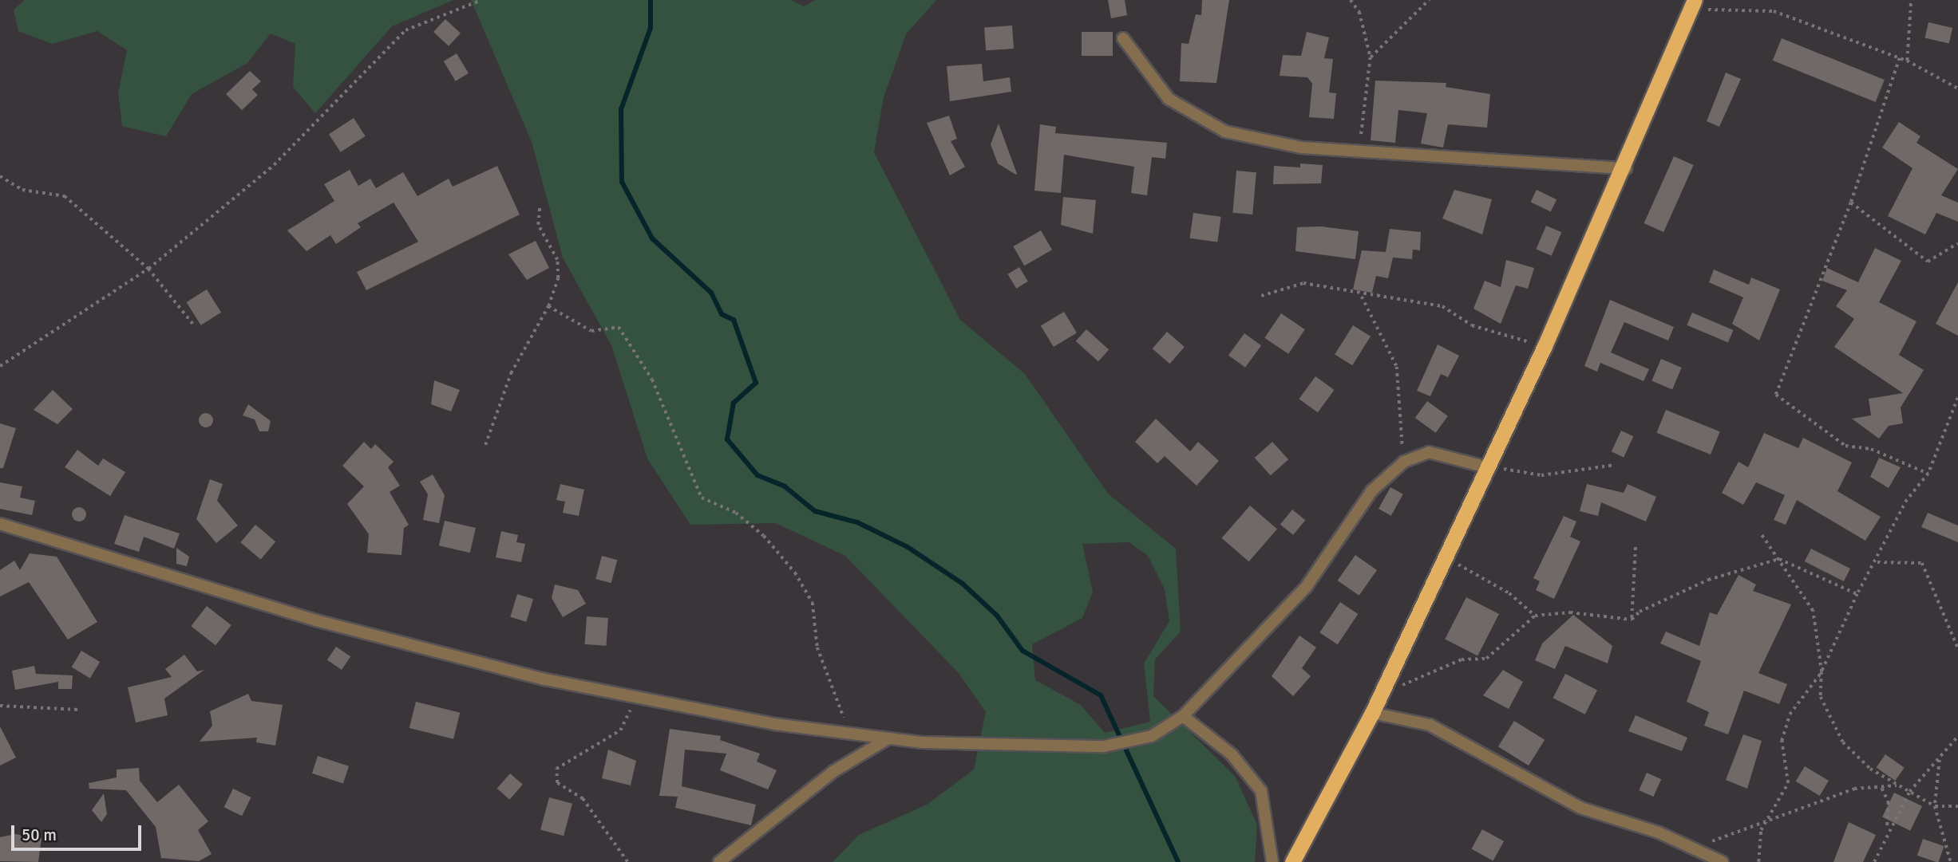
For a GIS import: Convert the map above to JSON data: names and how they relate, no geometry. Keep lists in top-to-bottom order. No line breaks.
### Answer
{"scale_bar":"50 m"}
